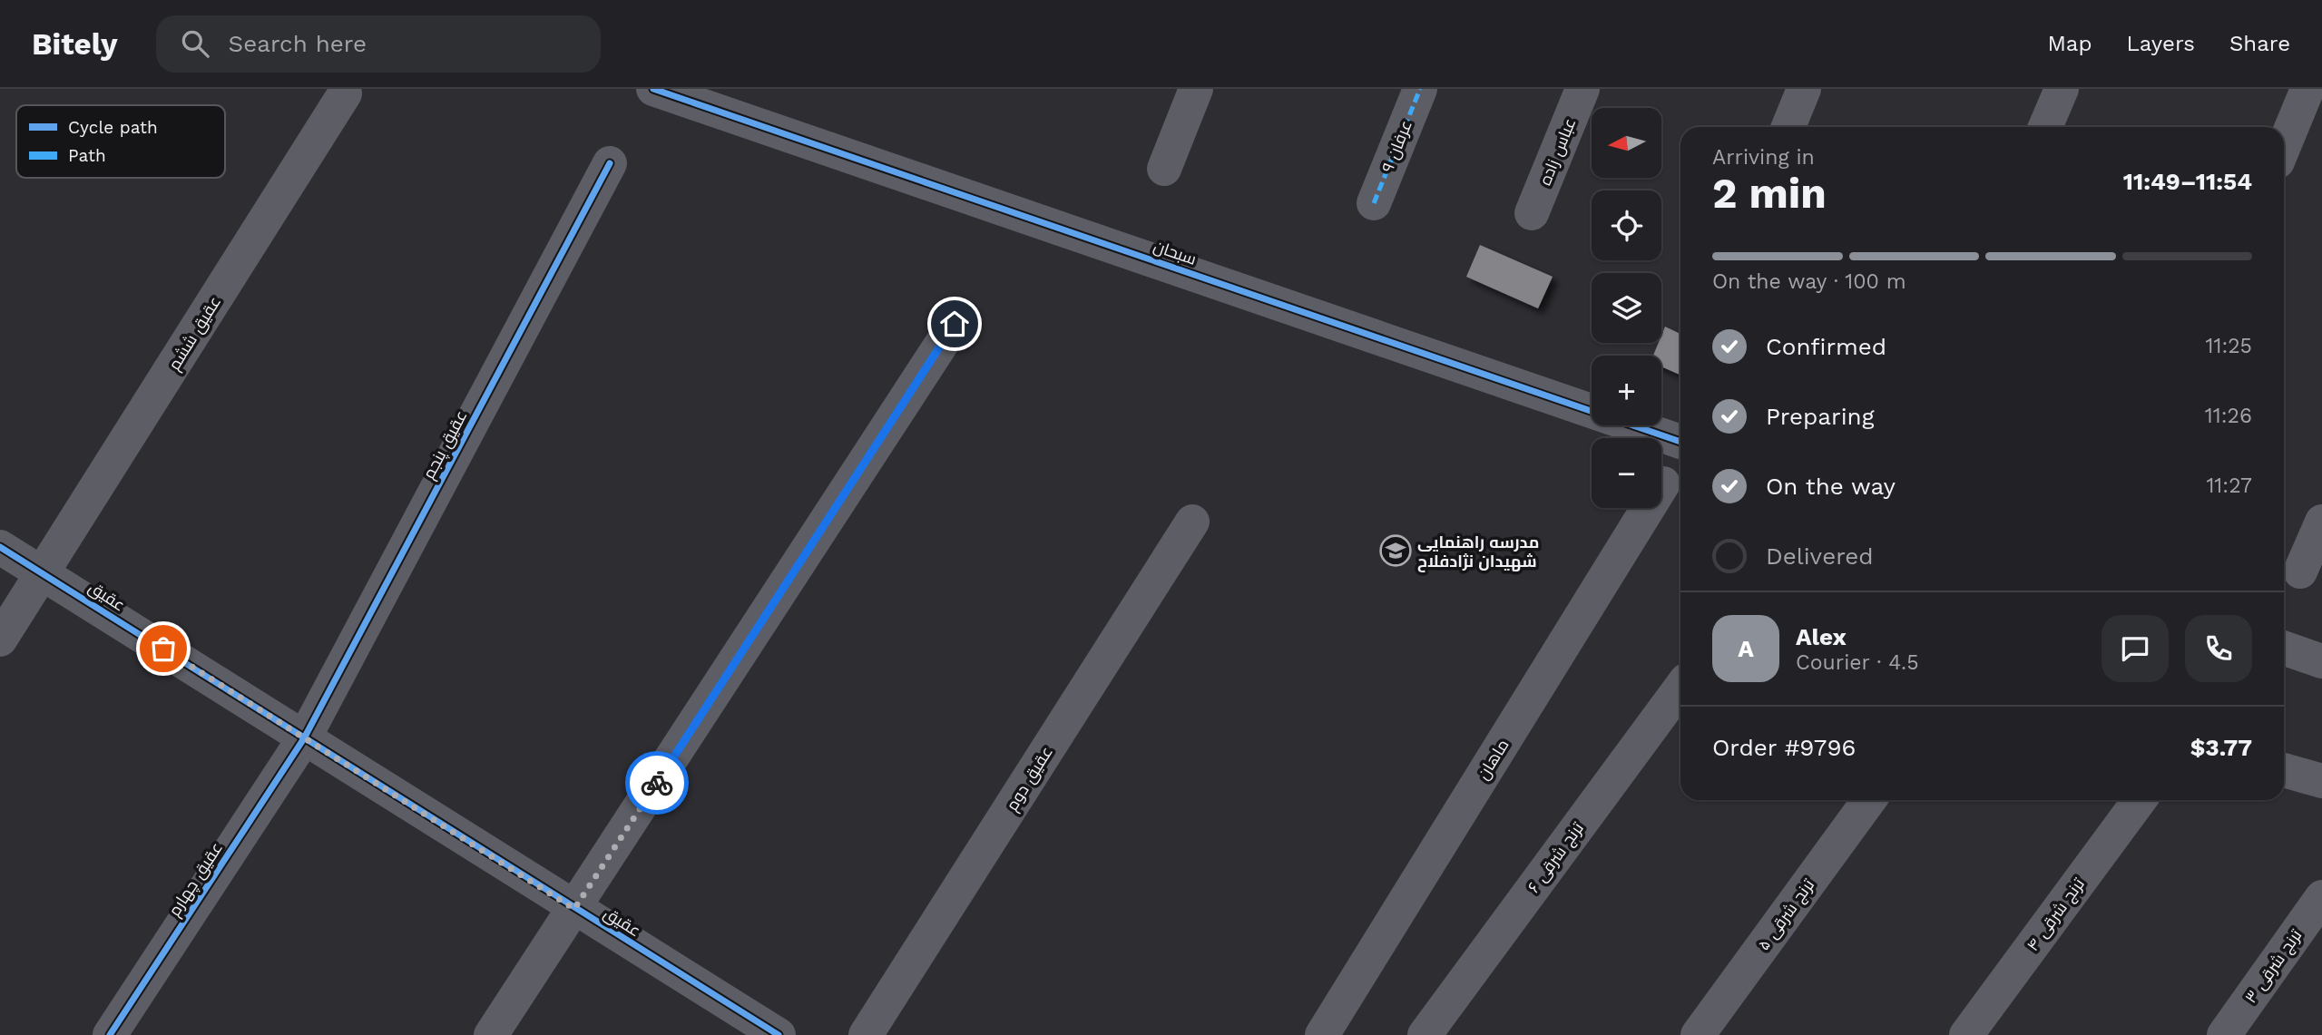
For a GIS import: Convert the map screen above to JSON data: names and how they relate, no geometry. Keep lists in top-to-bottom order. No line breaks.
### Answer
{"streets":{"street":["عرفان ۹","عباس زاده","سبحان","عقیق ششم","عقیق پنجم","عقیق","ماهان","عقیق دوم","ترنج شرقی ۶","عقیق چهارم","ترنج شرقی ۵","ترنج شرقی ۴","ترنج شرقی ۳"]},"crossings":[["عقیق ششم","عقیق"],["عقیق پنجم","عقیق"],["عقیق پنجم","عقیق چهارم"],["عقیق","عقیق چهارم"]],"places":{"school or university":["مدرسه راهنمایی شهیدان نژادفلاح"]},"legend":["Cycle path","Path"],"north":"left","page":{"header":"Bitely","search":"Search here","nav":["Map","Layers","Share"],"map_buttons":["+","−"],"heading":["2 min","Arriving in","11:49–11:54"],"panel":["Alex","Courier · 4.5","Order #9796","$3.77"],"bar":"On the way · 100 m","list":[["Confirmed","11:25"],["Preparing","11:26"],["On the way","11:27"],"Delivered"],"round":"A"}}
